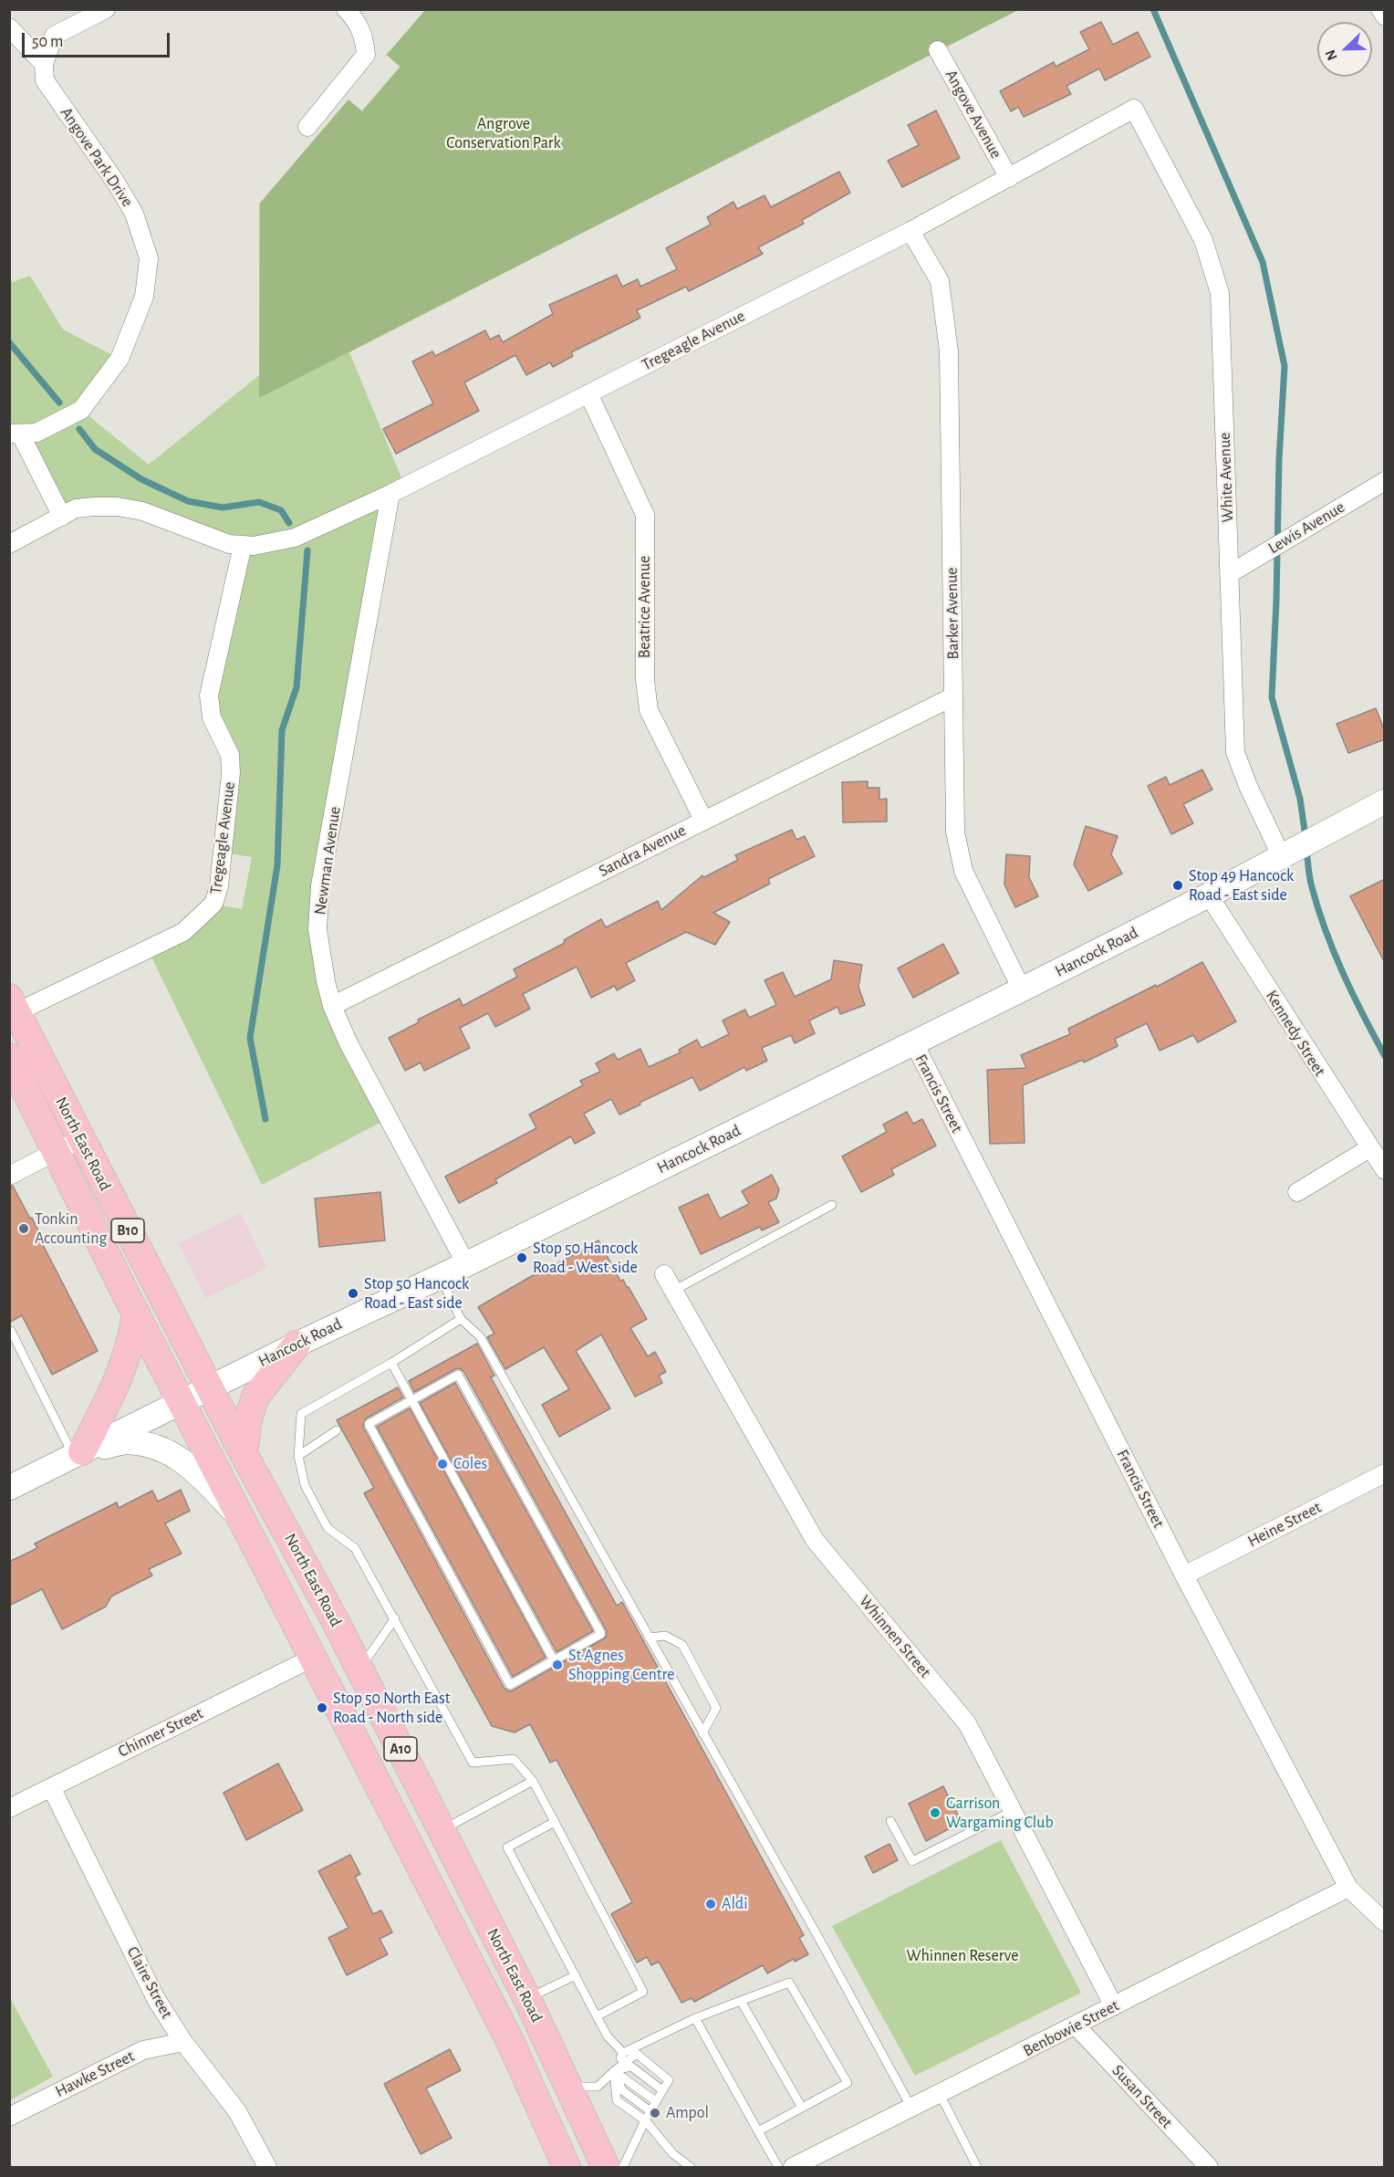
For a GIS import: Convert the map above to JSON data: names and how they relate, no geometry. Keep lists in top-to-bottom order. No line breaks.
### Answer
{"streets":{"main road":["Hancock Road","North East Road","B10","A10"],"street":["Angove Avenue","Angove Park Drive","Tregeagle Avenue","White Avenue","Lewis Avenue","Beatrice Avenue","Barker Avenue","Sandra Avenue","Newman Avenue","Kennedy Street","Francis Street","Heine Street","Whinnen Street","Chinner Street","Claire Street","Benbowie Street","Hawke Street","Susan Street"]},"crossings":[["Angove Avenue","Tregeagle Avenue"],["Tregeagle Avenue","White Avenue"],["Tregeagle Avenue","Beatrice Avenue"],["Tregeagle Avenue","Barker Avenue"],["Tregeagle Avenue","Newman Avenue"],["Tregeagle Avenue","North East Road"],["White Avenue","Lewis Avenue"],["White Avenue","Hancock Road"],["Beatrice Avenue","Sandra Avenue"],["Barker Avenue","Sandra Avenue"],["Barker Avenue","Hancock Road"],["Sandra Avenue","Newman Avenue"],["Newman Avenue","Hancock Road"],["Hancock Road","Kennedy Street"],["Hancock Road","Francis Street"],["Hancock Road","North East Road"],["Francis Street","Heine Street"],["Francis Street","Benbowie Street"],["North East Road","Chinner Street"],["Whinnen Street","Benbowie Street"],["Chinner Street","Claire Street"],["Claire Street","Hawke Street"],["Benbowie Street","Susan Street"]],"parks":["Angrove Conservation Park","Whinnen Reserve"],"places":["Stop 49 Hancock Road - East side","Tonkin Accounting","Stop 50 Hancock Road - West side","Stop 50 Hancock Road - East side","Coles","St Agnes Shopping Centre","Stop 50 North East Road - North side","Garrison Wargaming Club","Aldi","Ampol"],"scale_bar":"50 m","north":"bottom left"}
